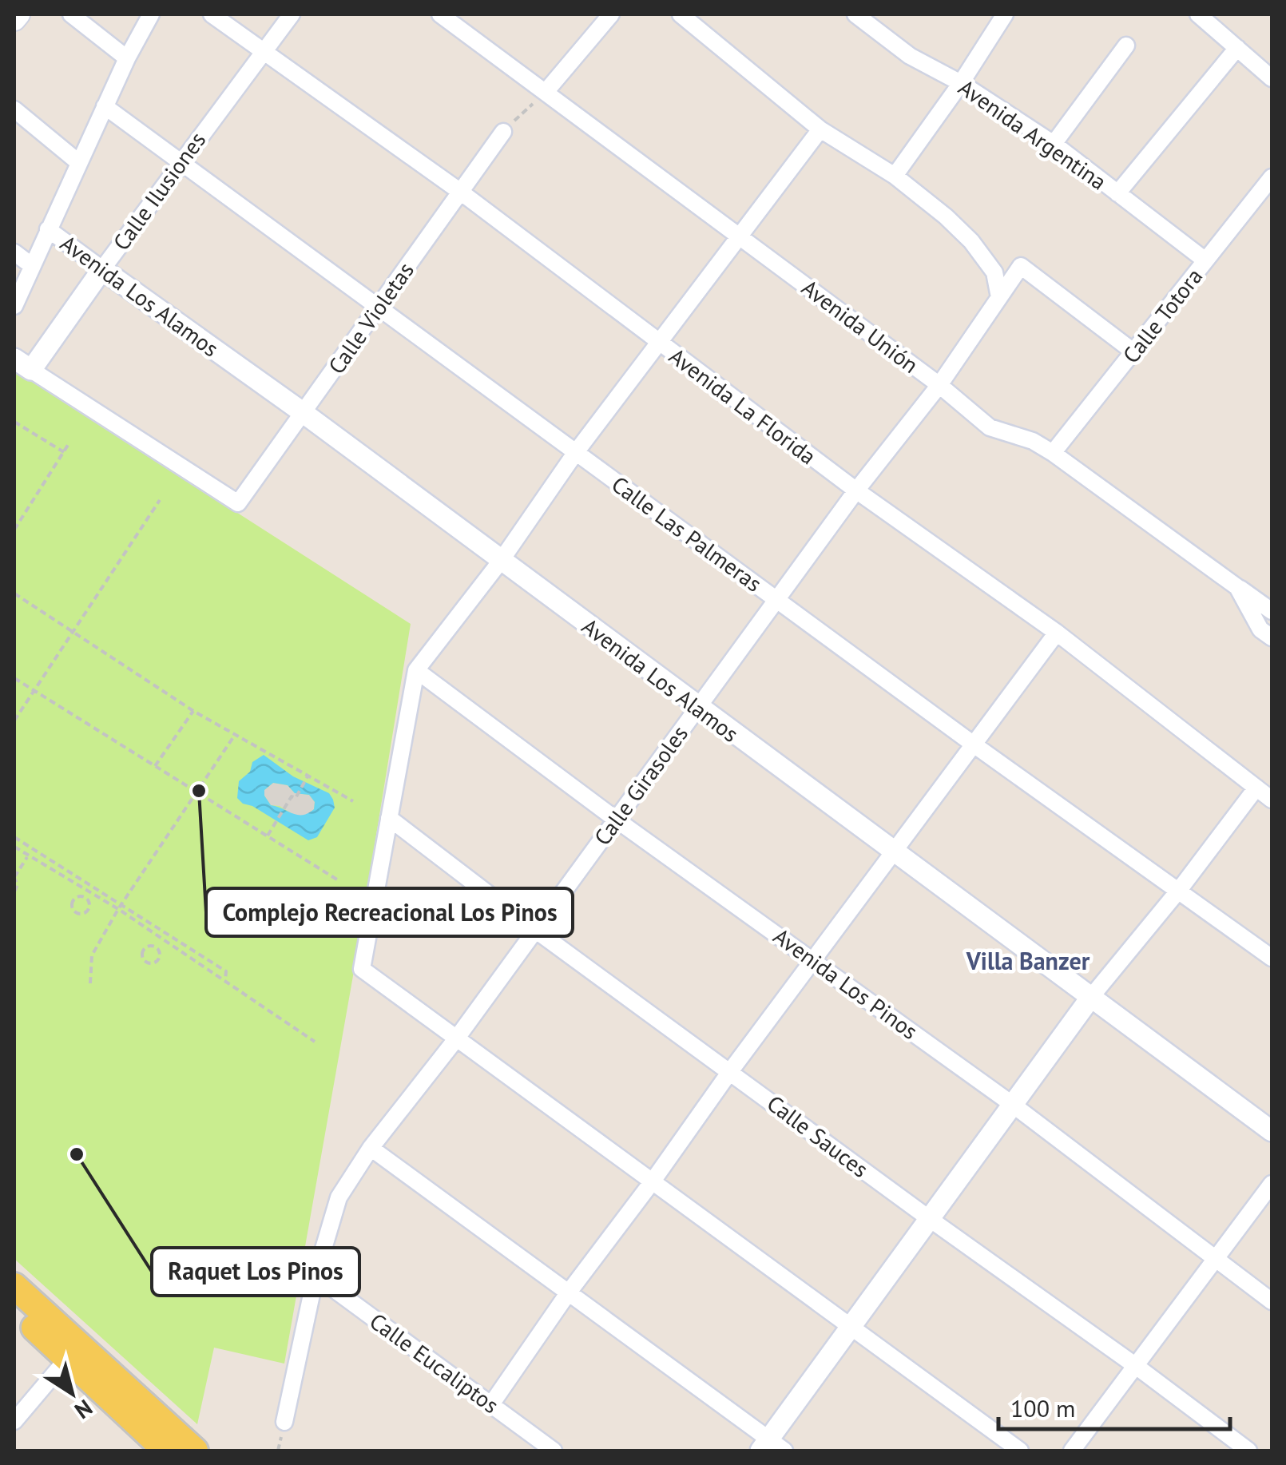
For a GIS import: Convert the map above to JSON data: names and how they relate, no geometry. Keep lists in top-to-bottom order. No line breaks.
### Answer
{"streets":{"street":["Avenida Argentina","Calle Ilusiones","Avenida Los Alamos","Calle Totora","Calle Violetas","Avenida Unión","Avenida La Florida","Calle Las Palmeras","Calle Girasoles","Avenida Los Pinos","Calle Sauces","Calle Eucaliptos"]},"crossings":[["Avenida Argentina","Calle Totora"],["Calle Ilusiones","Avenida Los Alamos"],["Calle Ilusiones","Calle Violetas"],["Calle Ilusiones","Avenida La Florida"],["Calle Ilusiones","Calle Las Palmeras"],["Avenida Los Alamos","Calle Violetas"],["Avenida Los Alamos","Calle Girasoles"],["Calle Totora","Avenida Unión"],["Calle Totora","Calle Girasoles"],["Calle Violetas","Avenida La Florida"],["Calle Violetas","Calle Las Palmeras"],["Avenida Unión","Calle Girasoles"],["Avenida La Florida","Calle Girasoles"],["Calle Las Palmeras","Calle Girasoles"],["Calle Girasoles","Avenida Los Pinos"],["Calle Girasoles","Calle Sauces"],["Calle Girasoles","Calle Eucaliptos"]],"districts":["Villa Banzer"],"places":["Complejo Recreacional Los Pinos","Raquet Los Pinos"],"scale_bar":"100 m","north":"bottom right"}
